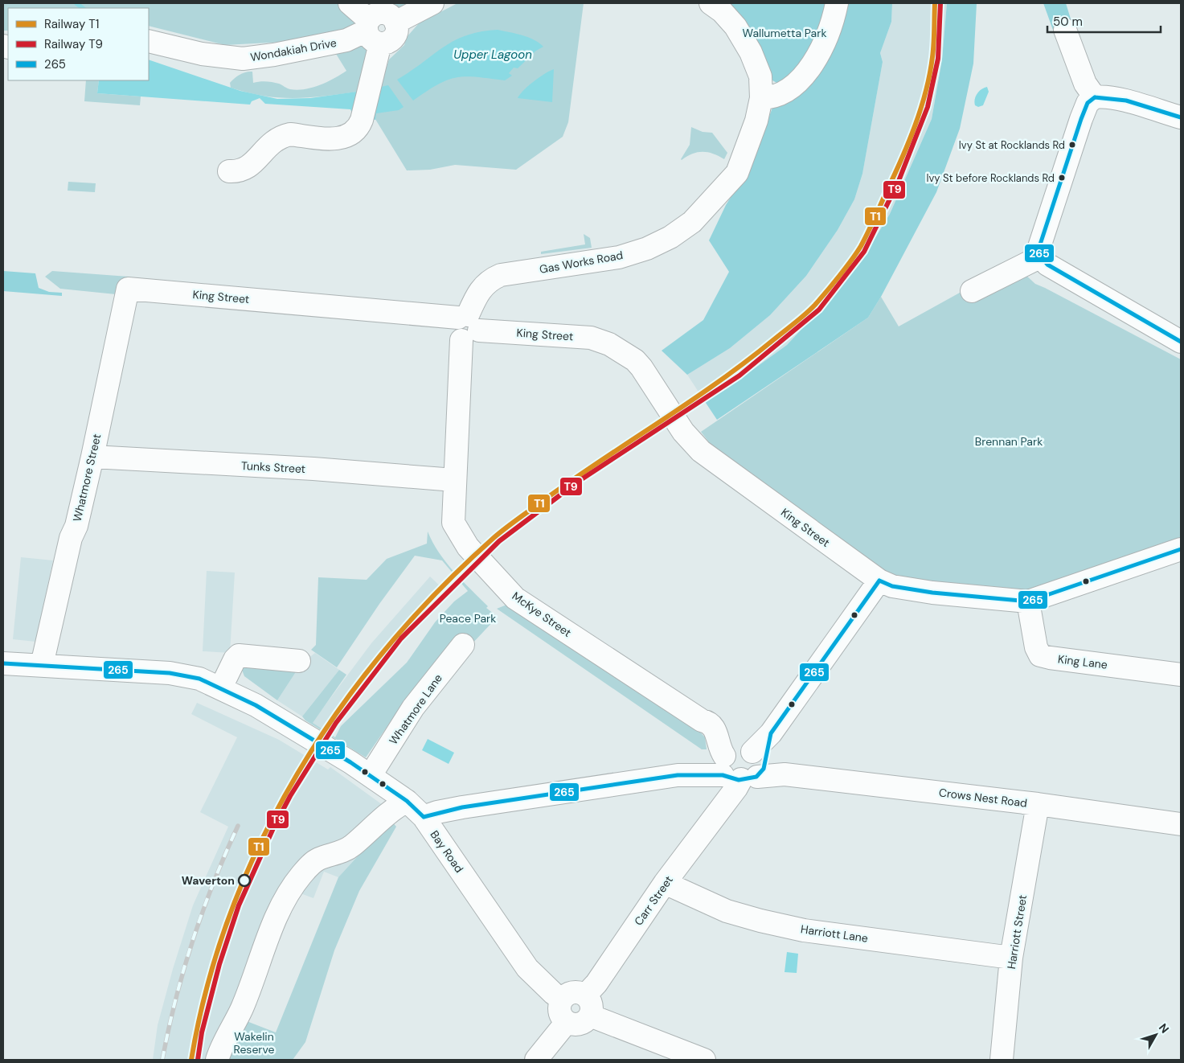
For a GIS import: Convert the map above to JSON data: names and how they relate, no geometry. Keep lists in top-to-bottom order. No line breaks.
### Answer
{"streets":{"street":["Wondakiah Drive","Gas Works Road","King Street","Tunks Street","Whatmore Street","McKye Street","King Lane","Whatmore Lane","Crows Nest Road","Bay Road","Carr Street","Harriott Street","Harriott Lane"]},"crossings":[["Gas Works Road","King Street"],["Gas Works Road","McKye Street"],["King Street","Whatmore Street"],["King Street","McKye Street"],["King Street","King Lane"],["Tunks Street","Whatmore Street"],["Tunks Street","McKye Street"],["Whatmore Street","Bay Road"],["McKye Street","Crows Nest Road"],["McKye Street","Carr Street"],["Whatmore Lane","Bay Road"],["Crows Nest Road","Bay Road"],["Crows Nest Road","Carr Street"],["Crows Nest Road","Harriott Street"],["Bay Road","Carr Street"],["Carr Street","Harriott Lane"],["Harriott Street","Harriott Lane"]],"water":["Upper Lagoon"],"parks":["Wallumetta Park","Brennan Park","Peace Park","Wakelin Reserve"],"places":["Ivy St at Rocklands Rd","Ivy St before Rocklands Rd","Waverton"],"lines":["rail line T1","rail line T9","transit line 265"],"legend":["Railway T1","Railway T9","265"],"scale_bar":"50 m","north":"top right"}
